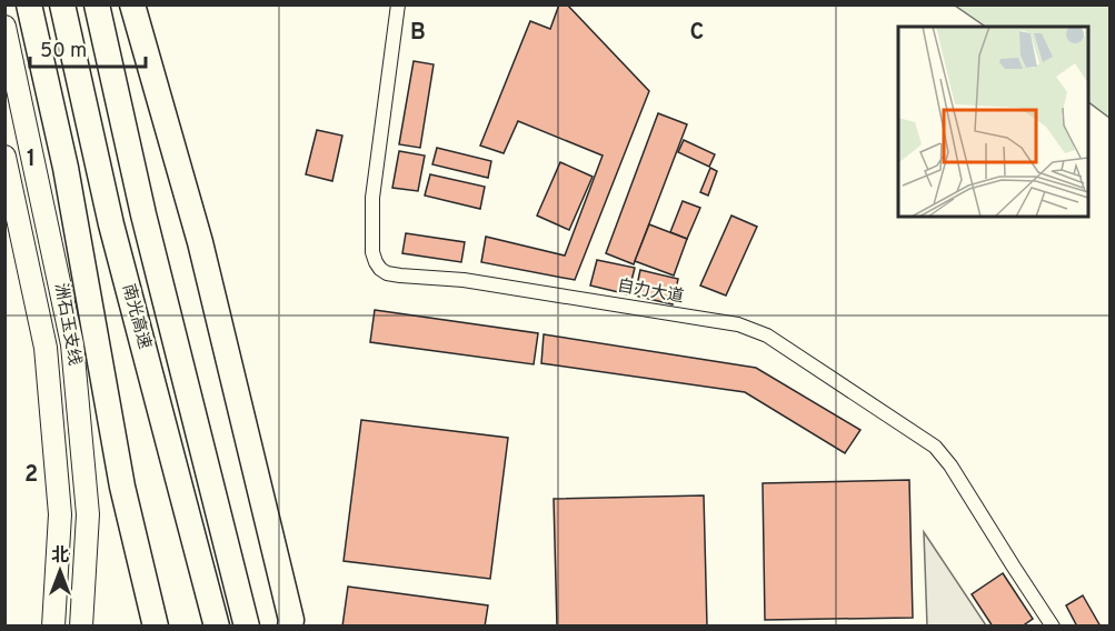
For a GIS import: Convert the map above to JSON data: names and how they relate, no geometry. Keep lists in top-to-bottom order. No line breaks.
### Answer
{"streets":{"highway":["南光高速"],"main road":["洲石玉支线"],"street":["自力大道"]},"scale_bar":"50 m","north":"top","grid":{"columns":["B","C"],"rows":["1","2"]}}
